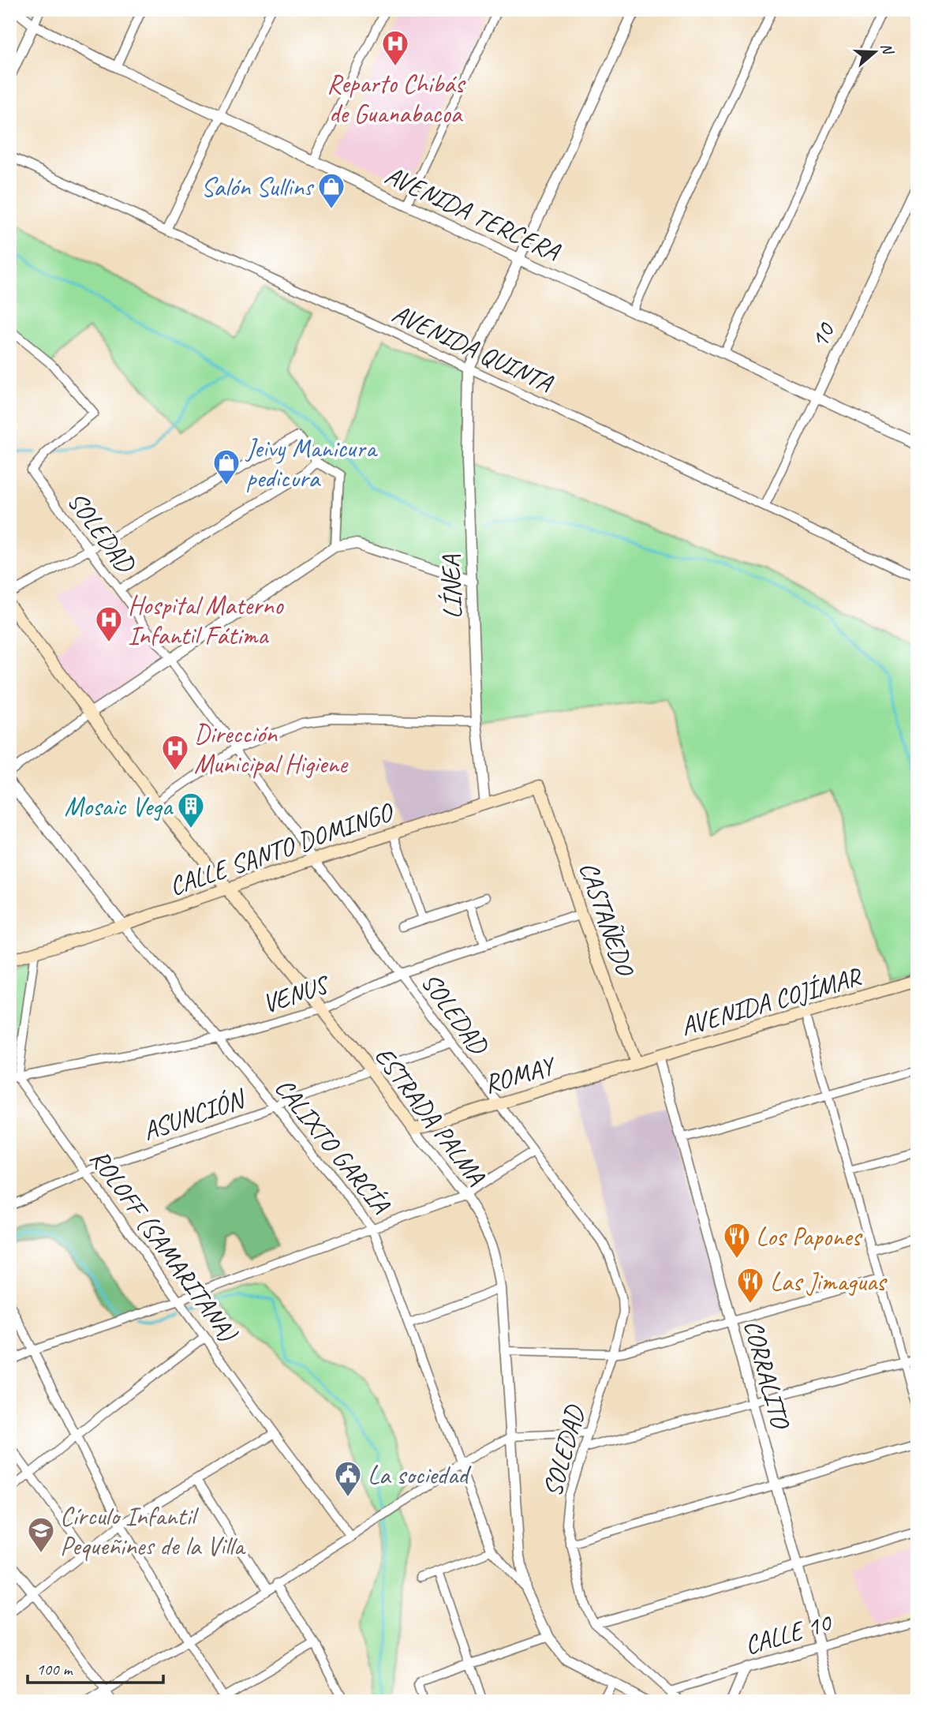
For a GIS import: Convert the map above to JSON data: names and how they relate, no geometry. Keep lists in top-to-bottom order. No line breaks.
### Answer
{"streets":{"main road":["CALLE SANTO DOMINGO","CASTAÑEDO","AVENIDA COJÍMAR","ROMAY","ESTRADA PALMA"],"street":["AVENIDA TERCERA","10","AVENIDA QUINTA","SOLEDAD","LÍNEA","VENUS","ASUNCIÓN","CALIXTO GARCÍA","ROLOFF (SAMARITANA)","CORRALITO","CALLE 10"]},"crossings":[["AVENIDA TERCERA","10"],["10","AVENIDA QUINTA"],["AVENIDA QUINTA","LÍNEA"],["SOLEDAD","CALLE SANTO DOMINGO"],["SOLEDAD","VENUS"],["SOLEDAD","ROMAY"],["SOLEDAD","ASUNCIÓN"],["SOLEDAD","CALLE 10"],["LÍNEA","CALLE SANTO DOMINGO"],["CALLE SANTO DOMINGO","CASTAÑEDO"],["CALLE SANTO DOMINGO","ESTRADA PALMA"],["CALLE SANTO DOMINGO","CALIXTO GARCÍA"],["CASTAÑEDO","VENUS"],["CASTAÑEDO","AVENIDA COJÍMAR"],["CASTAÑEDO","ROMAY"],["VENUS","ESTRADA PALMA"],["VENUS","CALIXTO GARCÍA"],["VENUS","ROLOFF (SAMARITANA)"],["AVENIDA COJÍMAR","ROMAY"],["AVENIDA COJÍMAR","CORRALITO"],["ROMAY","ESTRADA PALMA"],["ASUNCIÓN","ESTRADA PALMA"],["ASUNCIÓN","CALIXTO GARCÍA"],["ASUNCIÓN","ROLOFF (SAMARITANA)"],["ESTRADA PALMA","CALIXTO GARCÍA"],["CORRALITO","CALLE 10"]],"places":{"hospital":["Reparto Chibás de Guanabacoa","Hospital Materno Infantil Fátima","Dirección Municipal Higiene"],"shop":["Salón Sullins","Jeivy Manicura pedicura"],"building":["Mosaic Vega"],"restaurant":["Los Papones","Las Jimaguas"],"public building":["La sociedad"],"school or university":["Círculo Infantil Pequeñines de la Villa"]},"scale_bar":"100 m","north":"right"}
